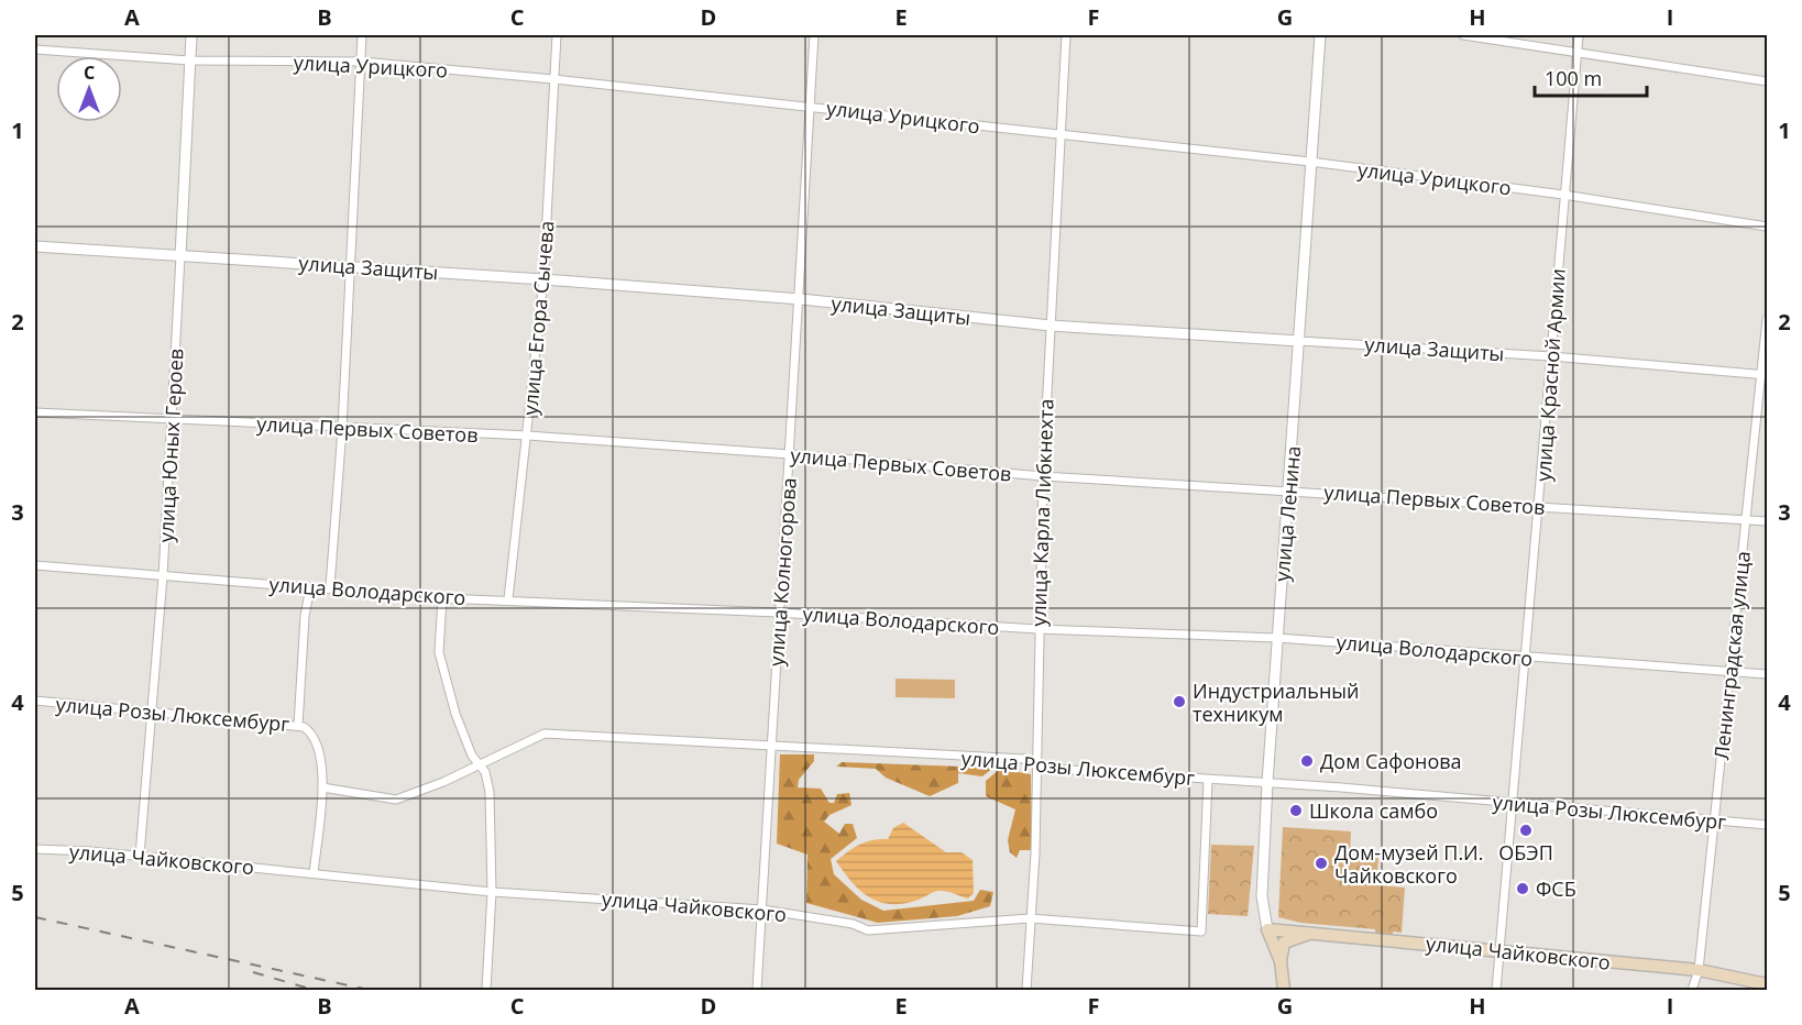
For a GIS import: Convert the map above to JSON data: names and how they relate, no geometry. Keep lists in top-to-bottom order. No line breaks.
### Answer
{"streets":{"main road":["улица Ленина","улица Чайковского"],"street":["улица Урицкого","улица Защиты","улица Егора Сычева","улица Красной Армии","улица Первых Советов","улица Юных Героев","улица Карла Либкнехта","улица Колногорова","улица Володарского","Ленинградская улица","улица Розы Люксембург"]},"crossings":[["улица Урицкого","улица Егора Сычева"],["улица Урицкого","улица Красной Армии"],["улица Урицкого","улица Юных Героев"],["улица Урицкого","улица Карла Либкнехта"],["улица Урицкого","улица Ленина"],["улица Урицкого","улица Колногорова"],["улица Защиты","улица Егора Сычева"],["улица Защиты","улица Красной Армии"],["улица Защиты","улица Юных Героев"],["улица Защиты","улица Карла Либкнехта"],["улица Защиты","улица Ленина"],["улица Защиты","улица Колногорова"],["улица Защиты","Ленинградская улица"],["улица Егора Сычева","улица Первых Советов"],["улица Егора Сычева","улица Володарского"],["улица Красной Армии","улица Первых Советов"],["улица Красной Армии","улица Володарского"],["улица Красной Армии","улица Розы Люксембург"],["улица Красной Армии","улица Чайковского"],["улица Первых Советов","улица Юных Героев"],["улица Первых Советов","улица Карла Либкнехта"],["улица Первых Советов","улица Ленина"],["улица Первых Советов","улица Колногорова"],["улица Первых Советов","Ленинградская улица"],["улица Юных Героев","улица Володарского"],["улица Юных Героев","улица Розы Люксембург"],["улица Юных Героев","улица Чайковского"],["улица Карла Либкнехта","улица Володарского"],["улица Карла Либкнехта","улица Розы Люксембург"],["улица Карла Либкнехта","улица Чайковского"],["улица Ленина","улица Володарского"],["улица Ленина","улица Розы Люксембург"],["улица Ленина","улица Чайковского"],["улица Колногорова","улица Володарского"],["улица Колногорова","улица Розы Люксембург"],["улица Колногорова","улица Чайковского"],["улица Володарского","Ленинградская улица"],["Ленинградская улица","улица Розы Люксембург"],["Ленинградская улица","улица Чайковского"],["улица Розы Люксембург","улица Чайковского"]],"places":["Индустриальный техникум","Дом Сафонова","Школа самбо","ОБЭП","Дом-музей П.И. Чайковского","ФСБ"],"scale_bar":"100 m","north":"top","grid":{"columns":["A","B","C","D","E","F","G","H","I"],"rows":["1","2","3","4","5"]}}
